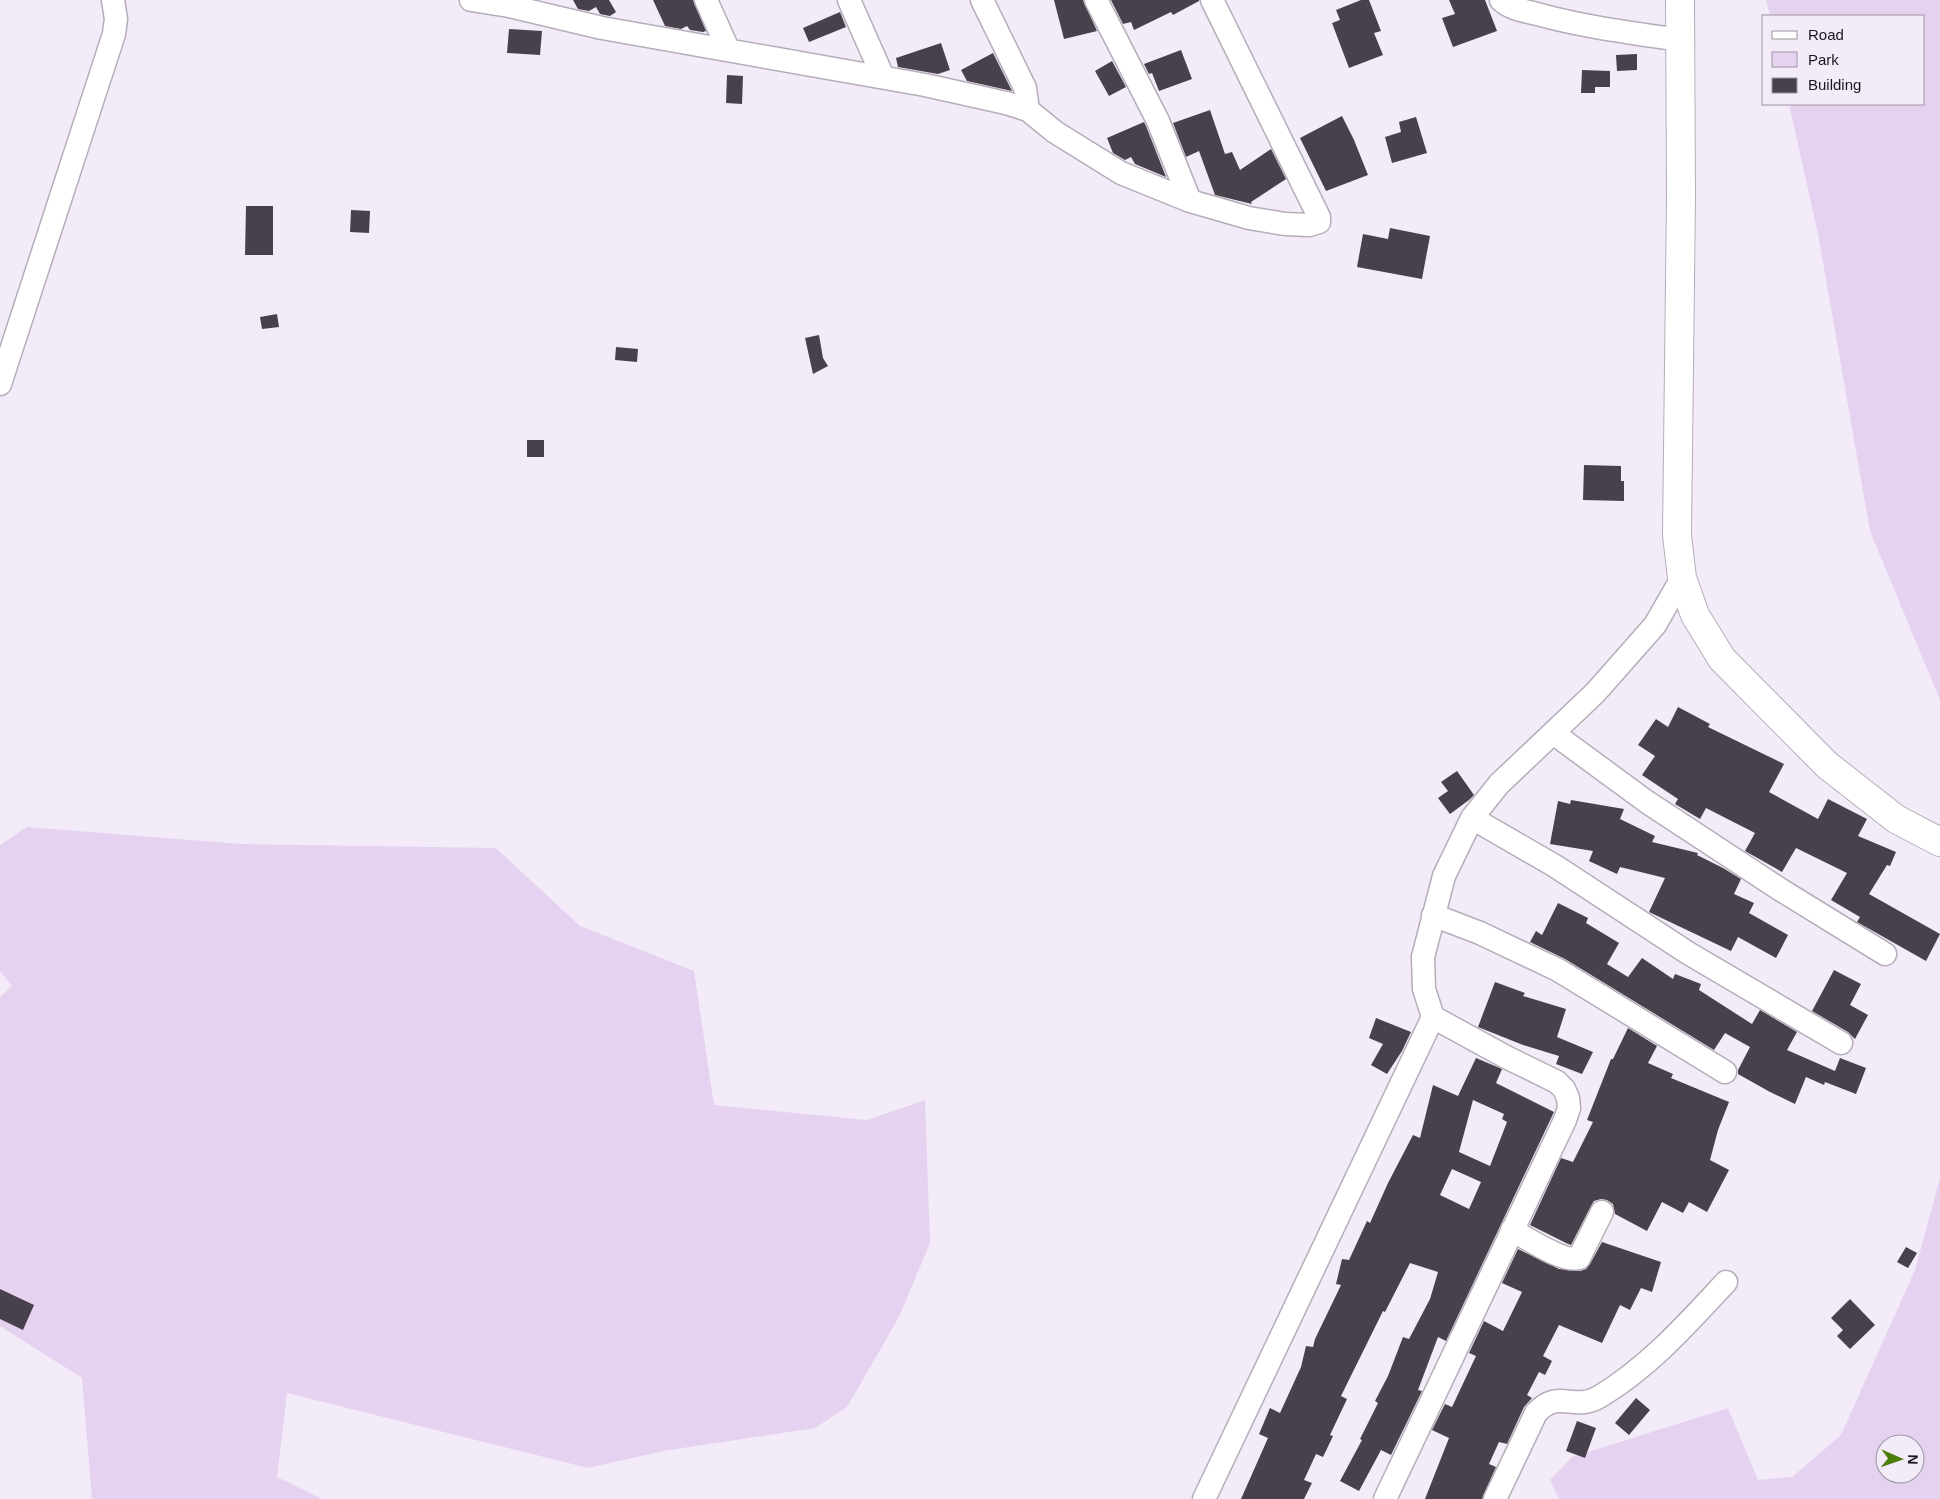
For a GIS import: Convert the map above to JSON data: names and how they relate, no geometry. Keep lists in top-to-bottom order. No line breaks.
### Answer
{"legend":["Road","Park","Building"],"north":"right"}
